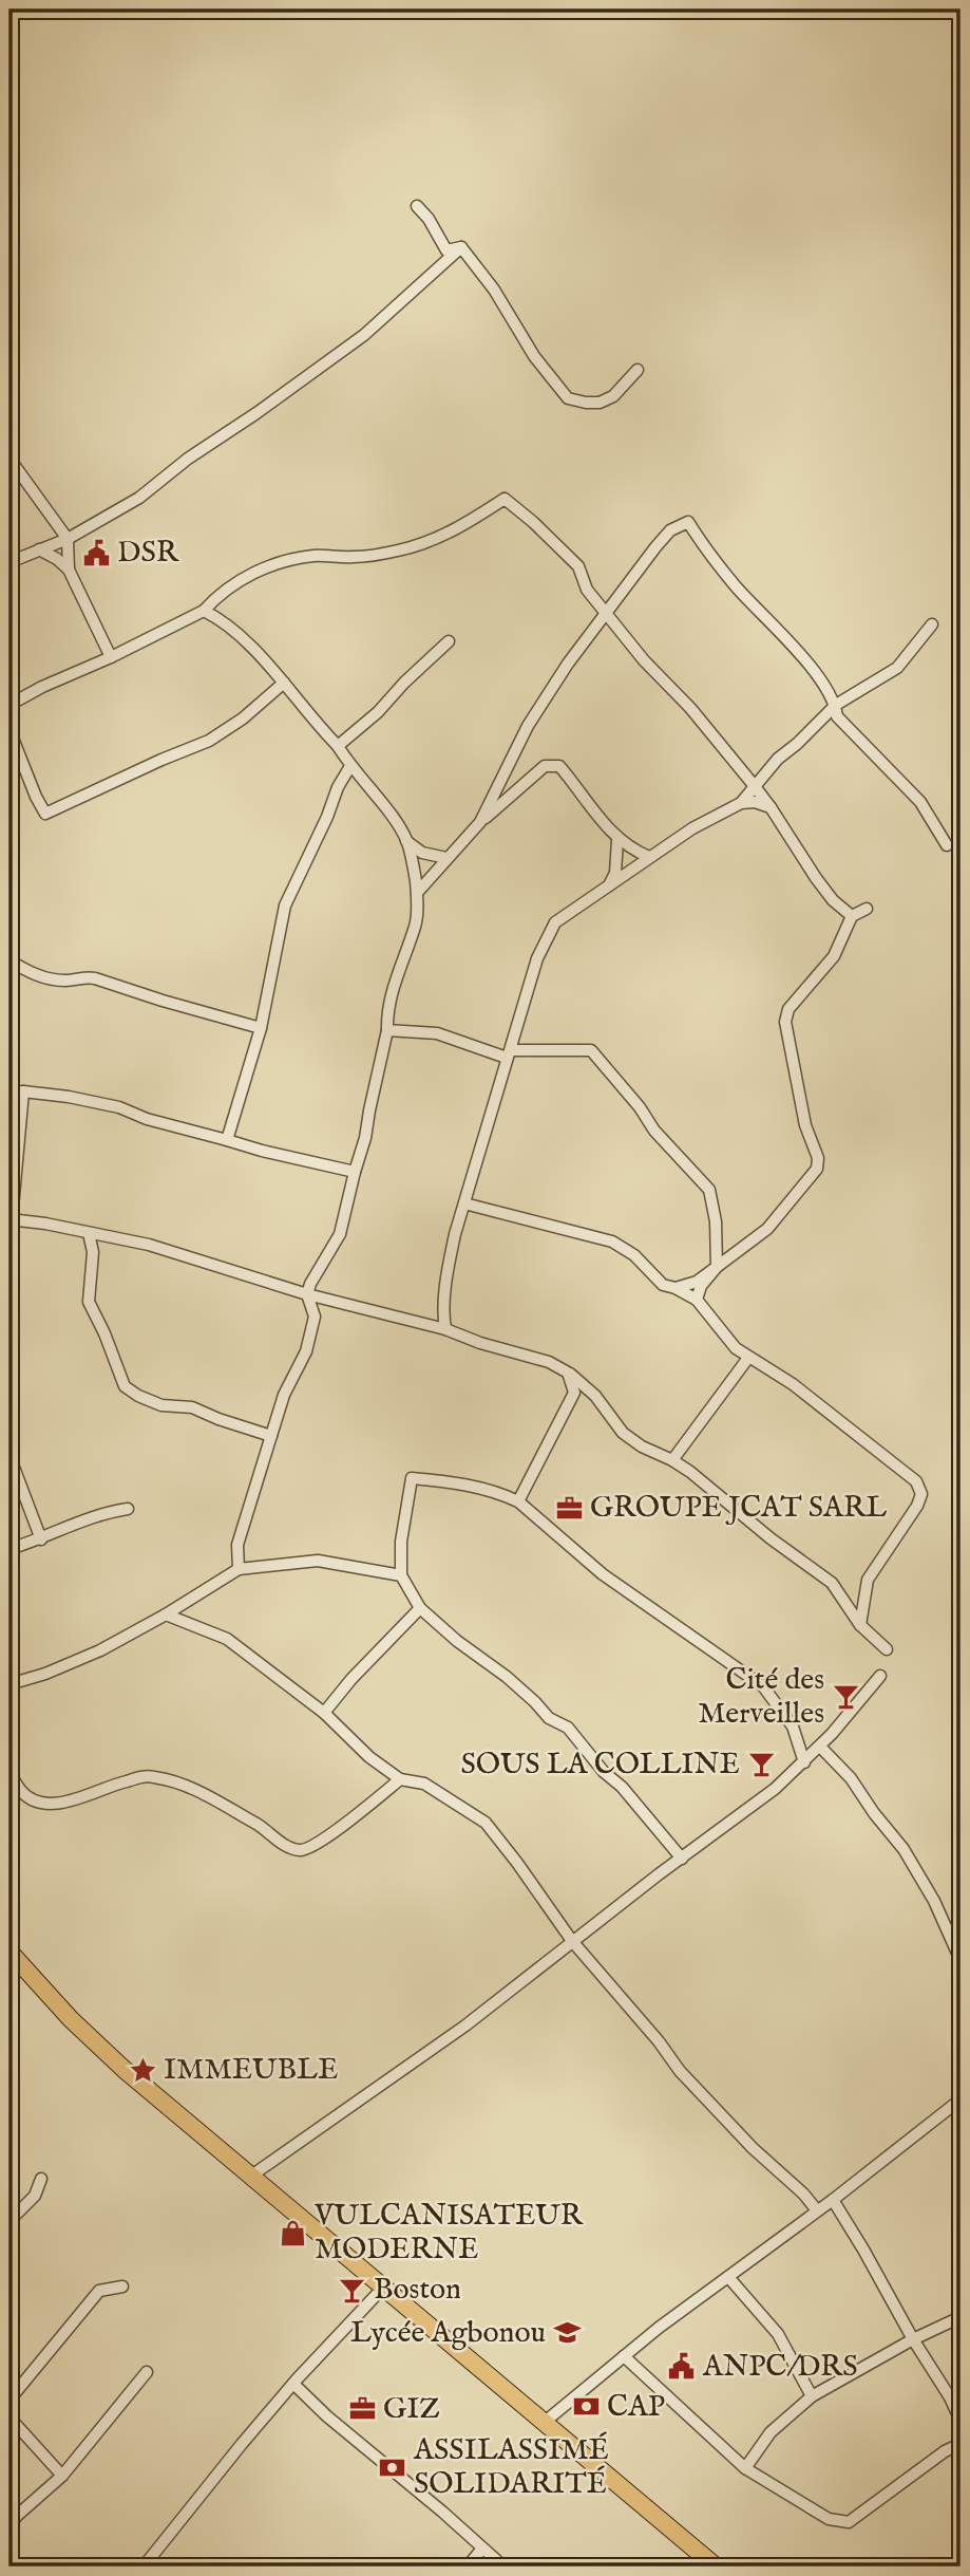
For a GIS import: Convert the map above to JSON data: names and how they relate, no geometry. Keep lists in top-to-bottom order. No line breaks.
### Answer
{"places":{"public building":["DSR","ANPC/DRS"],"office":["GROUPE JCAT SARL","GIZ"],"bar":["Cité des Merveilles","SOUS LA COLLINE","Boston"],"place":["IMMEUBLE"],"shop":["VULCANISATEUR MODERNE"],"school or university":["Lycée Agbonou"],"bank":["CAP","ASSILASSIMÉ SOLIDARITÉ"]}}
